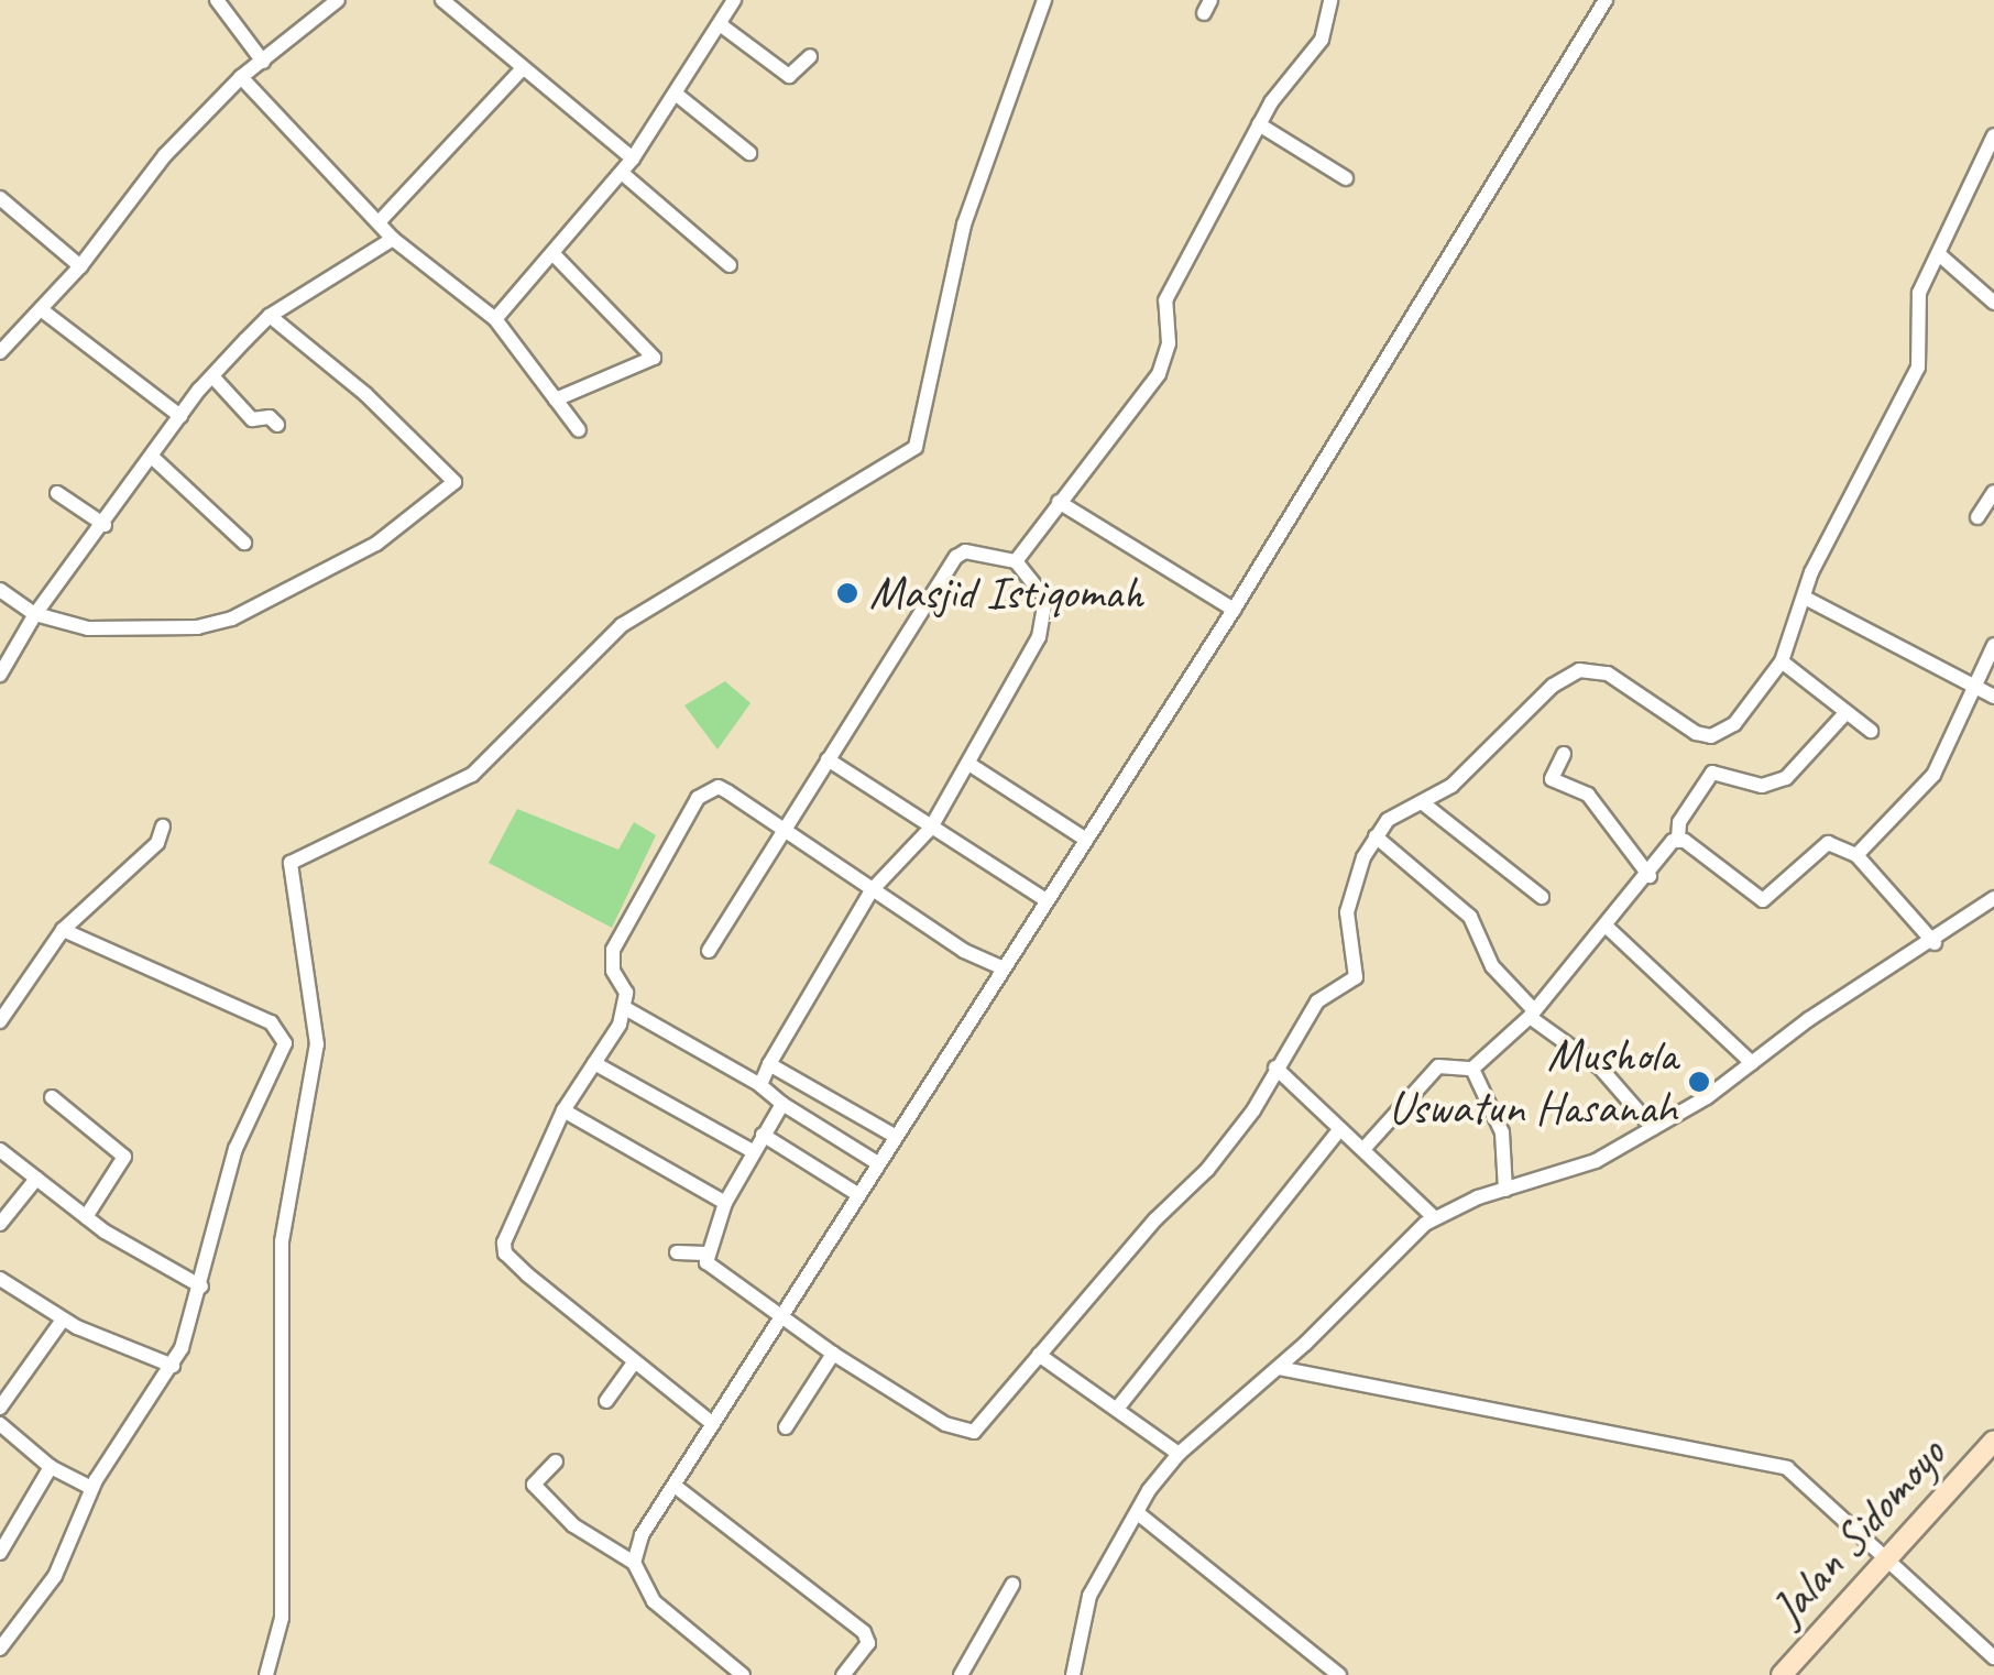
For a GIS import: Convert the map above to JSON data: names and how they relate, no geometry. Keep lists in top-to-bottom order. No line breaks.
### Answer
{"streets":{"main road":["Jalan Sidomoyo"]},"places":["Masjid Istiqomah","Mushola Uswatun Hasanah"]}
